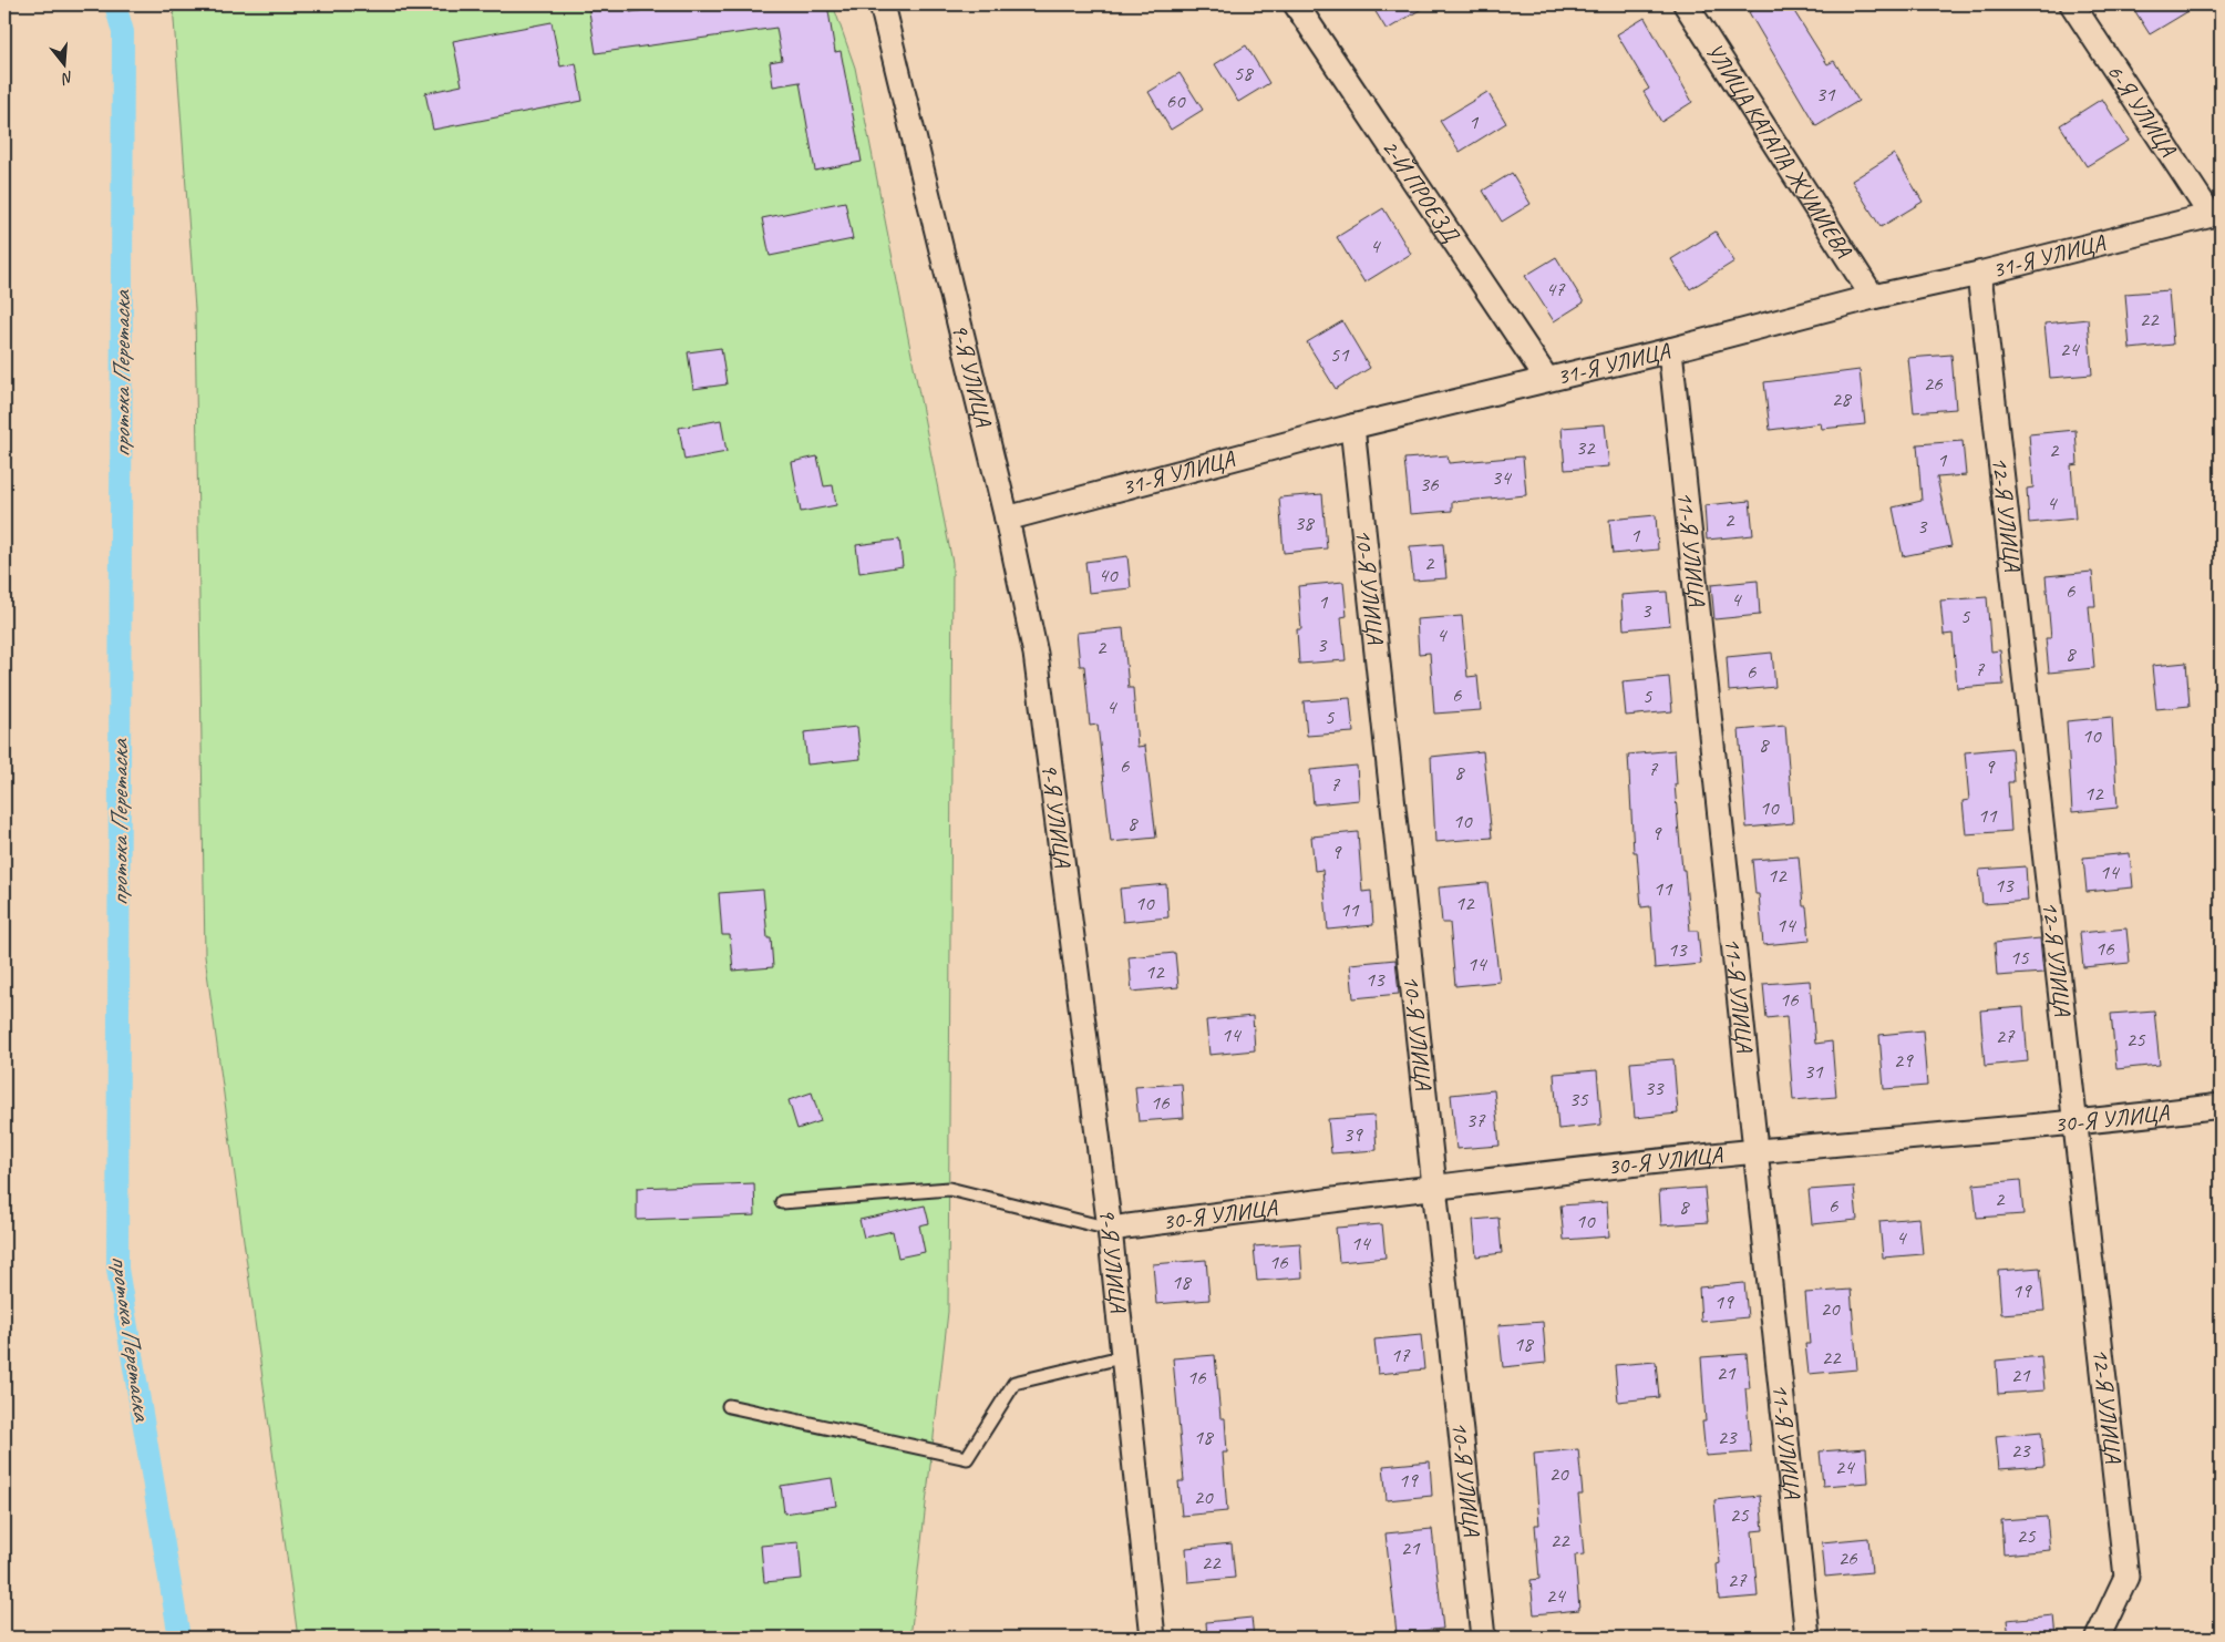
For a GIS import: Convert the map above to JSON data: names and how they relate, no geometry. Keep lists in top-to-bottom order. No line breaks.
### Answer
{"streets":{"street":["6-Я УЛИЦА","УЛИЦА КАТАПА ЖУМИЕВА","2-Й ПРОЕЗД","31-Я УЛИЦА","9-Я УЛИЦА","12-Я УЛИЦА","11-Я УЛИЦА","10-Я УЛИЦА","30-Я УЛИЦА"]},"crossings":[["6-Я УЛИЦА","31-Я УЛИЦА"],["УЛИЦА КАТАПА ЖУМИЕВА","31-Я УЛИЦА"],["2-Й ПРОЕЗД","31-Я УЛИЦА"],["31-Я УЛИЦА","9-Я УЛИЦА"],["31-Я УЛИЦА","12-Я УЛИЦА"],["31-Я УЛИЦА","11-Я УЛИЦА"],["31-Я УЛИЦА","10-Я УЛИЦА"],["9-Я УЛИЦА","30-Я УЛИЦА"],["12-Я УЛИЦА","30-Я УЛИЦА"],["11-Я УЛИЦА","30-Я УЛИЦА"],["10-Я УЛИЦА","30-Я УЛИЦА"]],"water":["протока Перетаска"],"house_numbers":["58","31","60","1","4","47","22","24","51","26","28","32","2","1","34","36","4","2","38","3","1","2","40","6","4","1","3","5","4","3","2","8","7","6","6","5","4","5","10","8","6","9","7","8","7","12","10","11","10","8","9","9","14","12","13","11","10","12","11","14","16","13","15","14","12","13","16","14","27","25","29","31","33","35","16","37","39","2","6","8","10","4","14","16","18","19","19","20","18","17","22","21","21","16","18","23","23","24","20","19","20","25","25","22","21","26","22","27","24"],"north":"bottom"}
